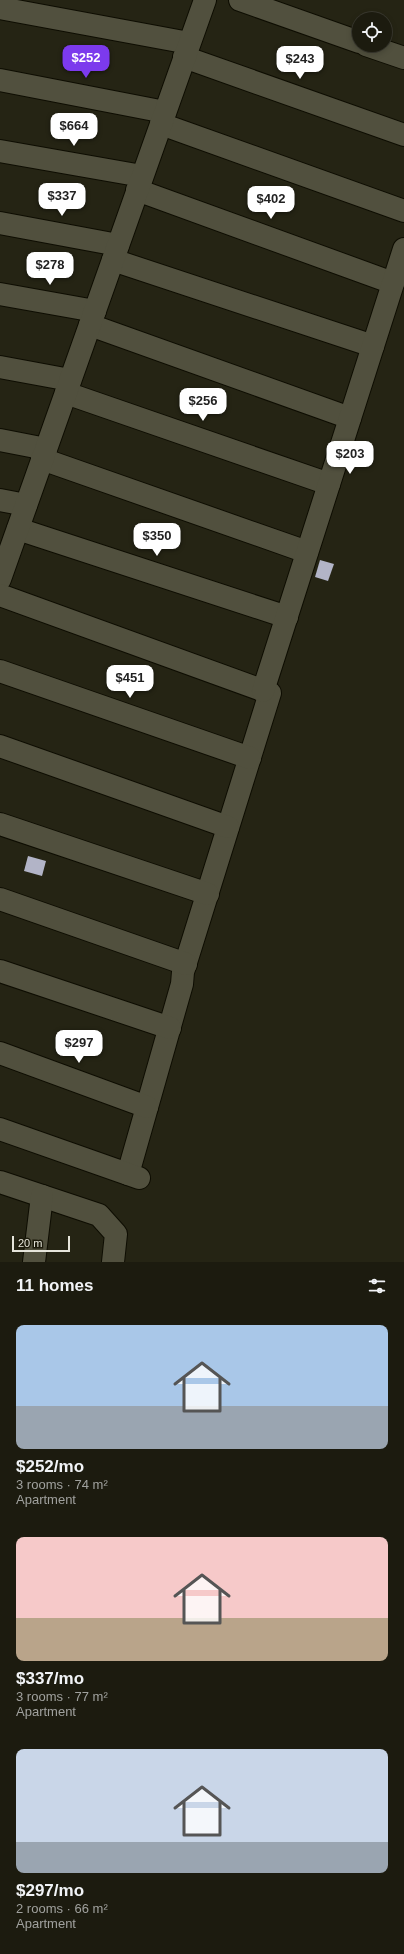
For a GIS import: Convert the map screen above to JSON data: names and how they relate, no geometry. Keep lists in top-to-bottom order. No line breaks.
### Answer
{"scale_bar":"20 m","page":{"price":["$252","$243","$664","$337","$402","$278","$256","$203","$350","$451","$297"],"scale":"20 m","heading":"11 homes","list":[{"name":"$252/mo","note":"3 rooms · 74 m² · Apartment"},{"name":"$337/mo","note":"3 rooms · 77 m² · Apartment"},{"name":"$297/mo","note":"2 rooms · 66 m² · Apartment"}]}}
